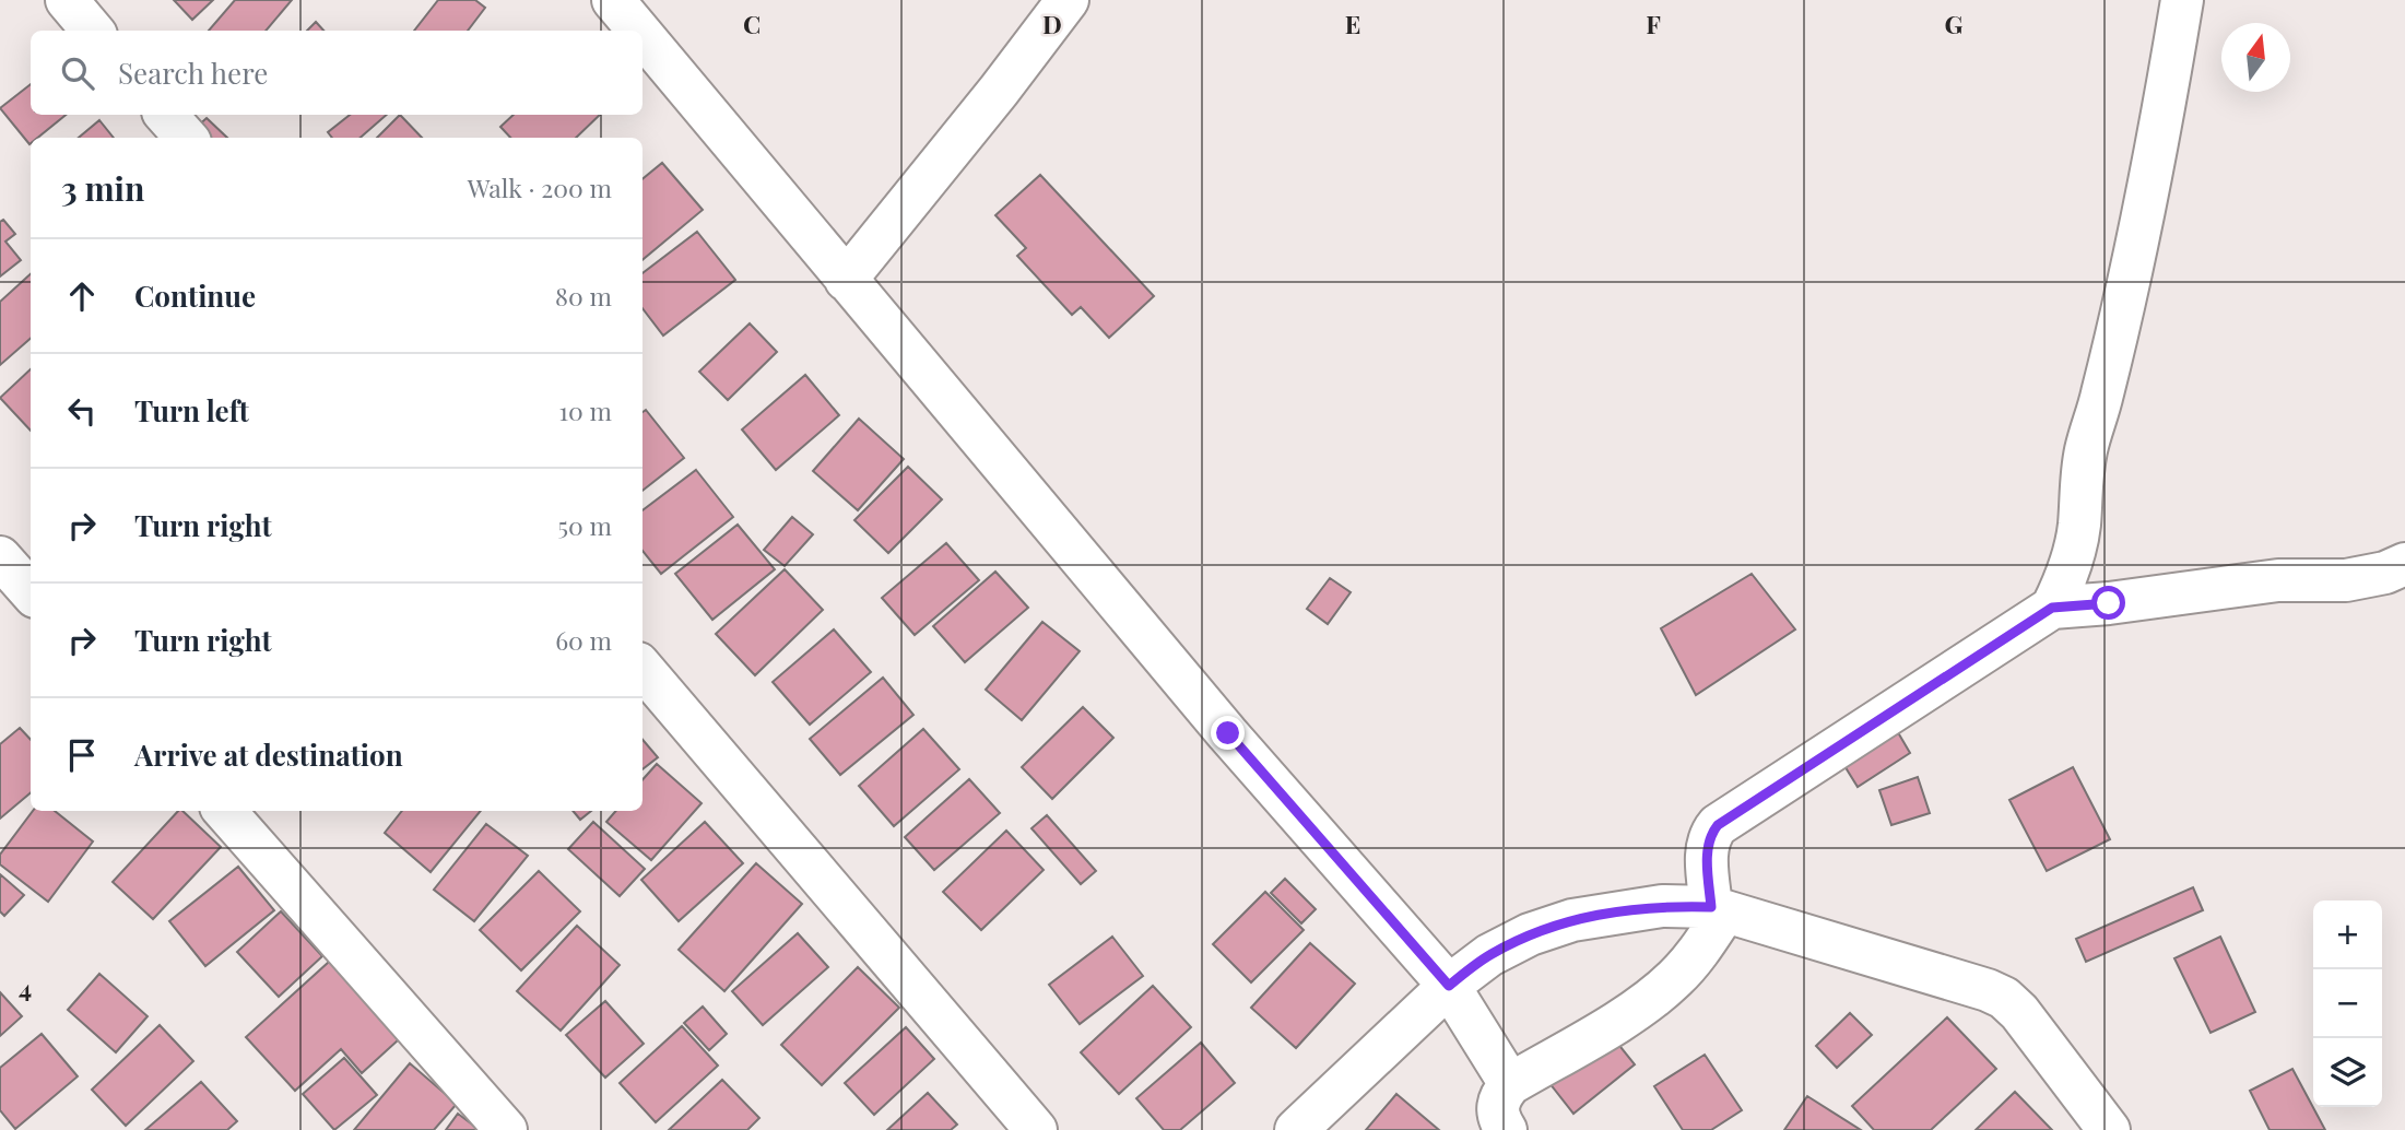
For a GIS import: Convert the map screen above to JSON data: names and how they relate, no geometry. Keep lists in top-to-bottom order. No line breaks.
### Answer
{"north":"top","page":{"search":"Search here","heading":["3 min","Walk · 200 m"],"list":[["Continue","80 m"],["Turn left","10 m"],["Turn right","50 m"],["Turn right","60 m"],"Arrive at destination"],"map_buttons":["+","−"]},"grid":{"columns":["C","D","E","F","G"],"rows":["4"]}}
